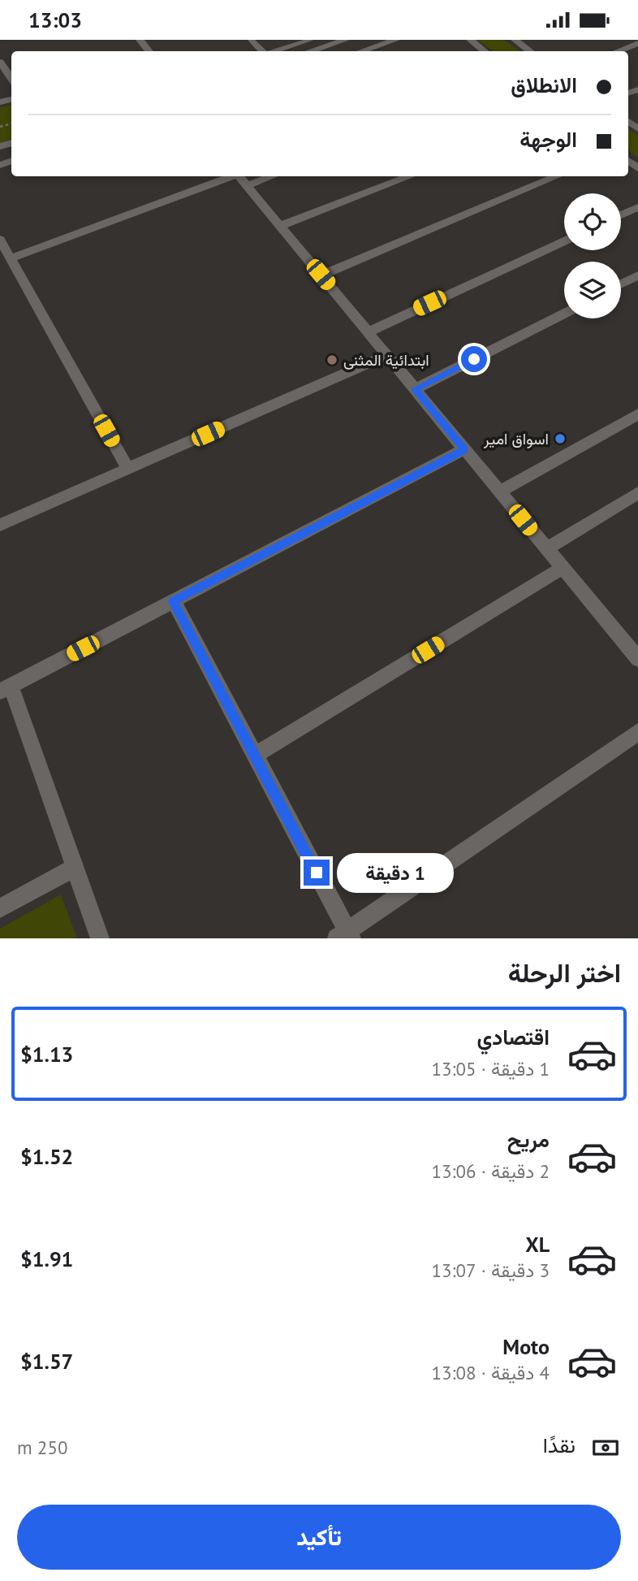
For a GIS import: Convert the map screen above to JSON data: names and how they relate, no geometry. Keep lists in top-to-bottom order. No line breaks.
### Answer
{"places":["ابتدائية المثنى","اسواق امير"],"page":{"status":"13:03","banner":["الانطلاق","الوجهة"],"bubble":"1 دقيقة","heading":"اختر الرحلة","list":[{"name":"اقتصادي","note":"1 دقيقة · 13:05","value":"$1.13"},{"name":"مريح","note":"2 دقيقة · 13:06","value":"$1.52"},{"name":"XL","note":"3 دقيقة · 13:07","value":"$1.91"},{"name":"Moto","note":"4 دقيقة · 13:08","value":"$1.57"}],"pay":["نقدًا","250 m"],"buttons":"تأكيد"}}
